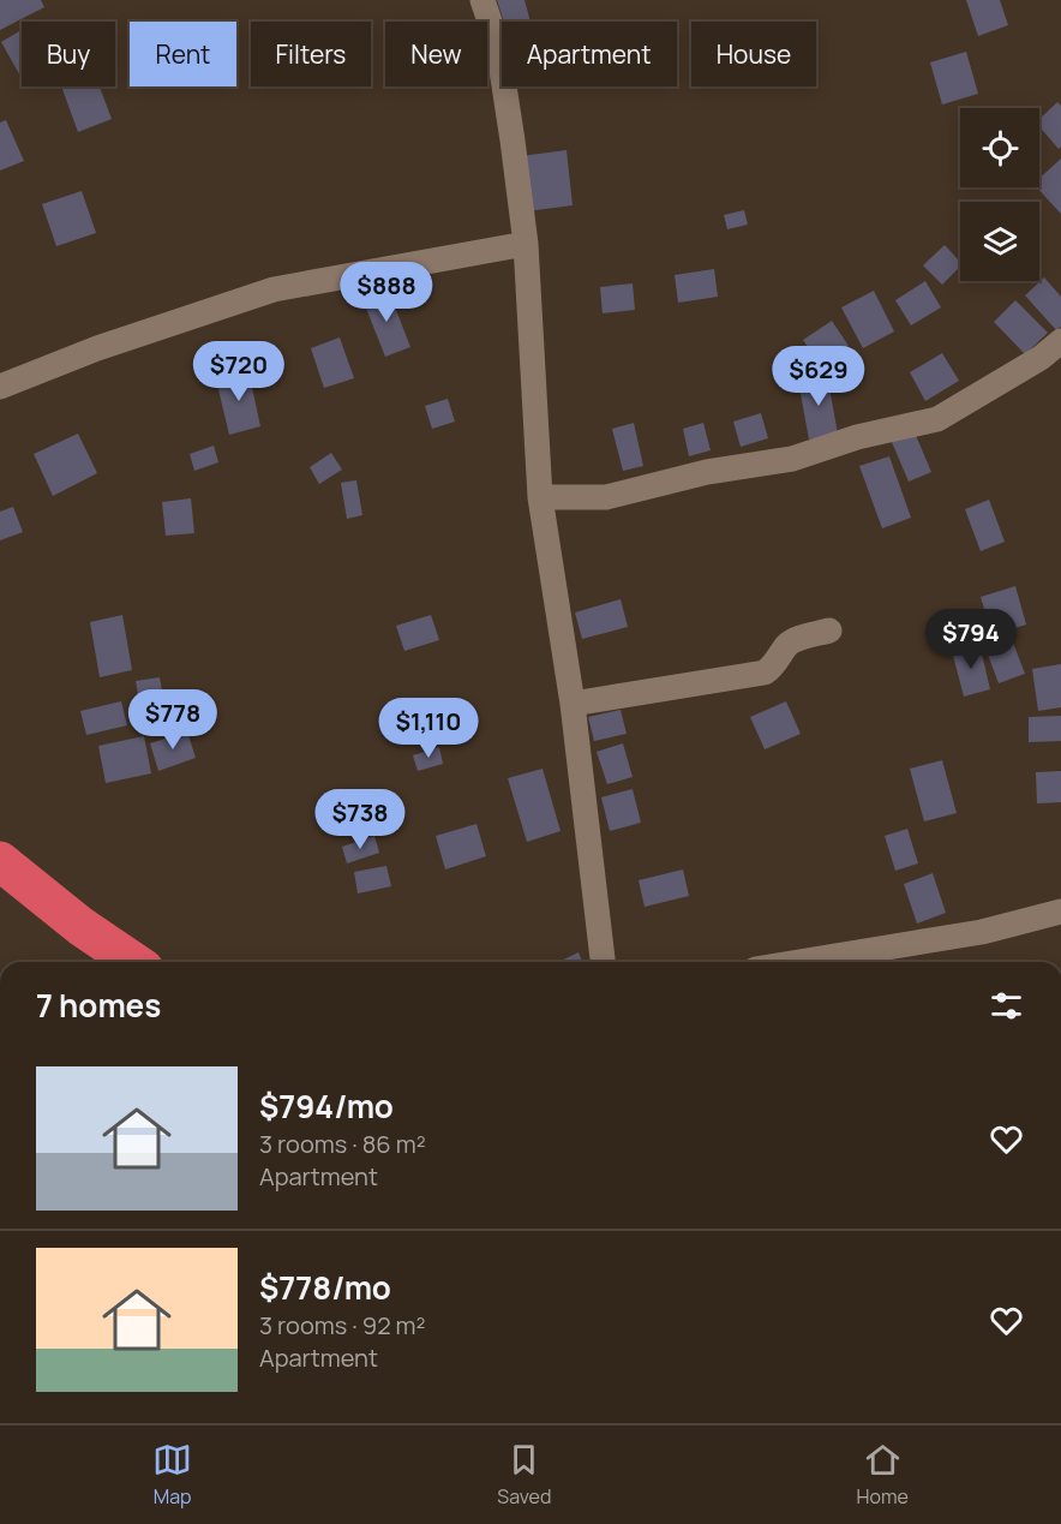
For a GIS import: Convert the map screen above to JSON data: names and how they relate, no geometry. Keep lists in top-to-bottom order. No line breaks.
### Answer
{"page":{"chip":["Buy","Rent","Filters","New","Apartment","House"],"price":["$888","$720","$629","$794","$778","$1,110","$738"],"heading":"7 homes","list":[{"name":"$794/mo","note":"3 rooms · 86 m² · Apartment"},{"name":"$778/mo","note":"3 rooms · 92 m² · Apartment"}],"tabs":["Map","Saved","Home"]}}
